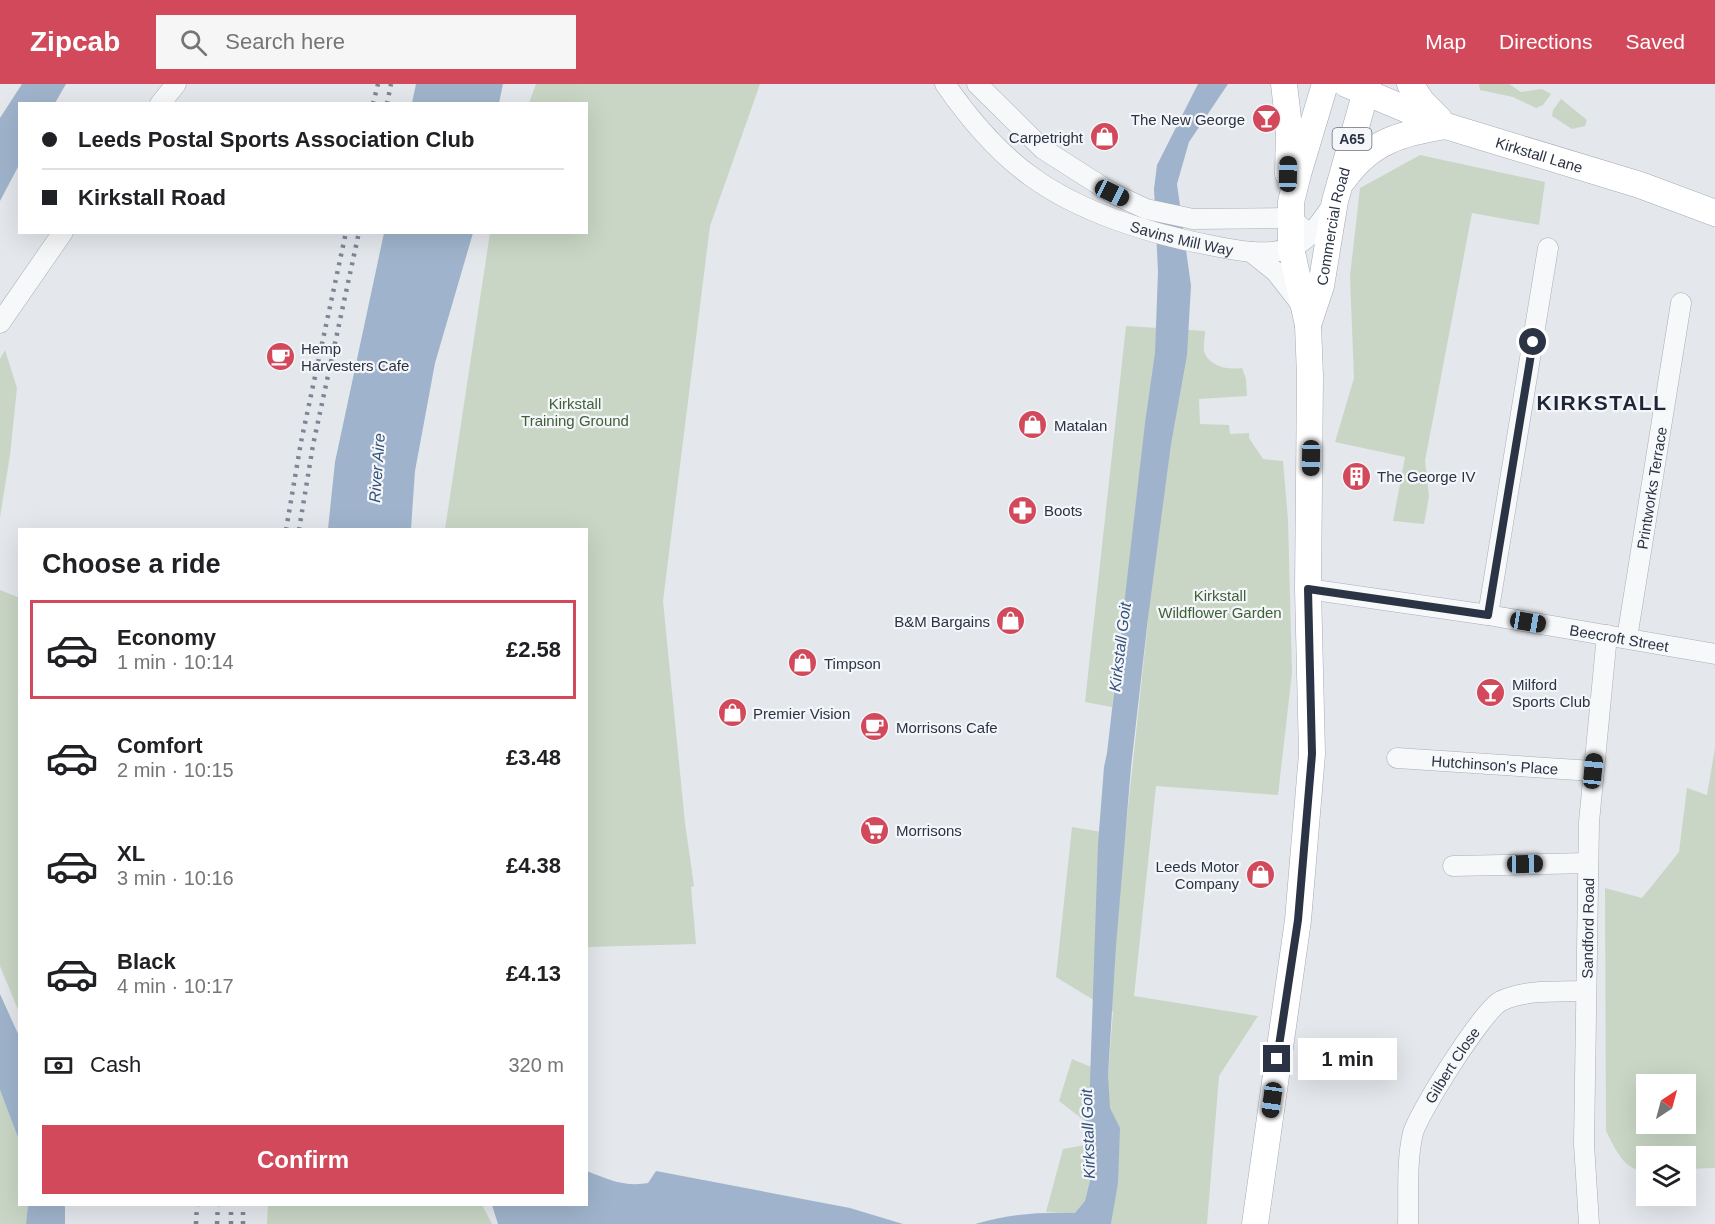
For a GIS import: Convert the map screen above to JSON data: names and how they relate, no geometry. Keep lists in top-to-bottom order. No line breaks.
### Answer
{"streets":{"main road":["A65","Kirkstall Lane","Commercial Road"],"street":["Savins Mill Way","Printworks Terrace","Beecroft Street","Hutchinson's Place","Sandford Road","Gilbert Close"]},"crossings":[["A65","Commercial Road"],["A65","Beecroft Street"],["Kirkstall Lane","Commercial Road"],["Commercial Road","Savins Mill Way"],["Commercial Road","Beecroft Street"],["Printworks Terrace","Beecroft Street"],["Beecroft Street","Sandford Road"],["Hutchinson's Place","Sandford Road"],["Sandford Road","Gilbert Close"]],"districts":["KIRKSTALL"],"water":["River Aire","Kirkstall Goit"],"parks":["Kirkstall Training Ground","Kirkstall Wildflower Garden"],"places":{"bar":["The New George","Milford Sports Club"],"shop":["Carpetright","Matalan","B&M Bargains","Timpson","Premier Vision","Leeds Motor Company"],"cafe":["Hemp Harvesters Cafe","Morrisons Cafe"],"building":["The George IV"],"pharmacy":["Boots"],"supermarket":["Morrisons"]},"north":"top right","page":{"header":"Zipcab","search":"Search here","nav":["Map","Directions","Saved"],"banner":["Leeds Postal Sports Association Club","Kirkstall Road"],"heading":"Choose a ride","list":[{"name":"Economy","note":"1 min · 10:14","value":"£2.58"},{"name":"Comfort","note":"2 min · 10:15","value":"£3.48"},{"name":"XL","note":"3 min · 10:16","value":"£4.38"},{"name":"Black","note":"4 min · 10:17","value":"£4.13"}],"pay":["Cash","320 m"],"bubble":"1 min","buttons":"Confirm"}}
